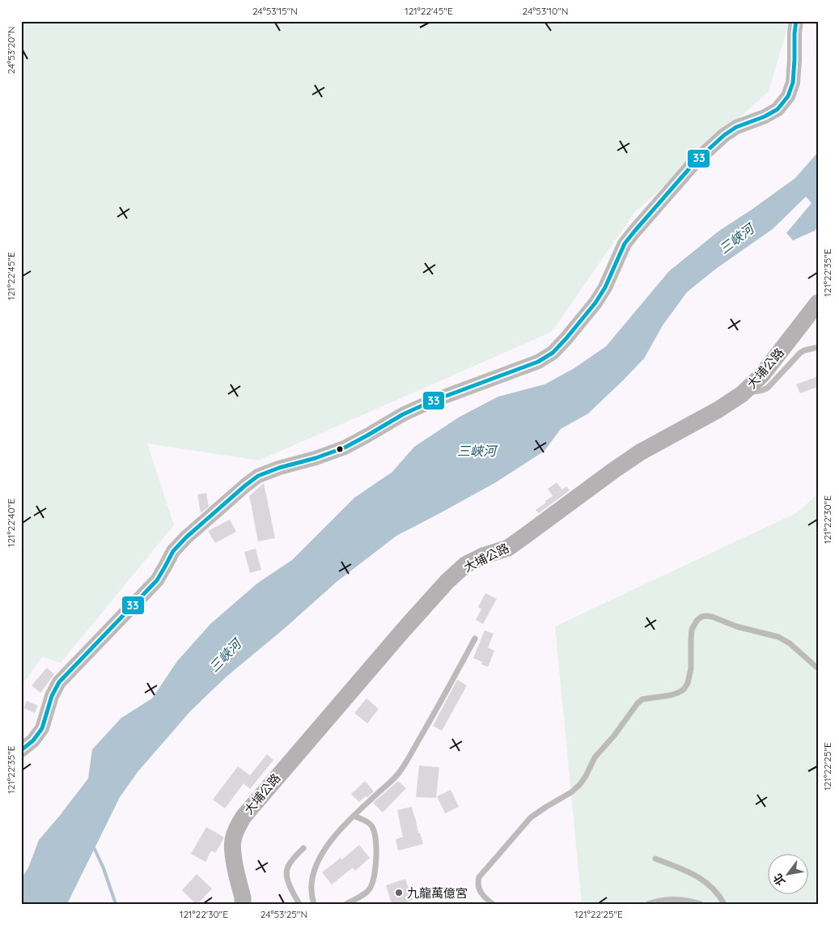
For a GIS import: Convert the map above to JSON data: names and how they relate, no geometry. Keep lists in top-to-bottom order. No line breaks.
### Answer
{"streets":{"main road":["大埔公路"]},"water":["三峽河"],"places":["九龍萬億宮"],"lines":["transit line 33"],"north":"bottom left","coordinates":["24°53'15\"N","121°22'45\"E","24°53'10\"N","24°53'20\"N","121°22'35\"E","121°22'30\"E","121°22'40\"E","121°22'25\"E","24°53'25\"N"]}
